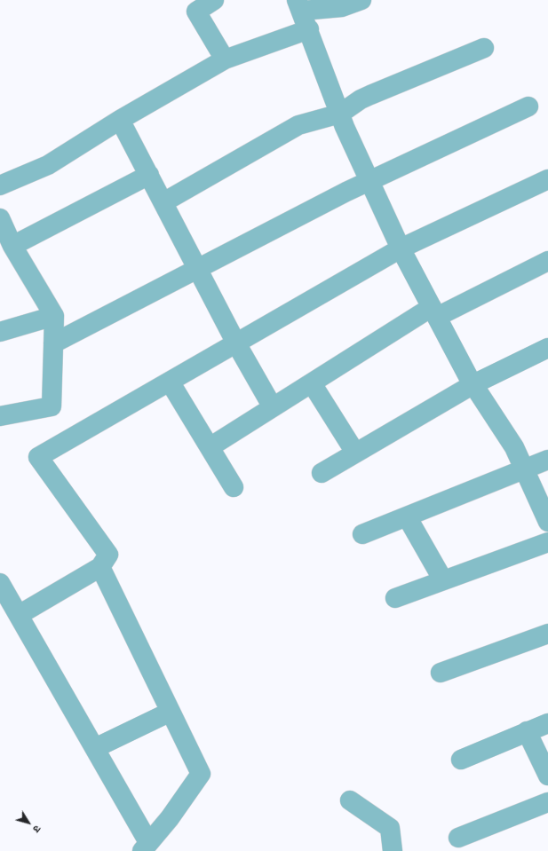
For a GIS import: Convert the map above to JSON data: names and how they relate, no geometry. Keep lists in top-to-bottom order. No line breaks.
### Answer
{"north":"bottom right"}
